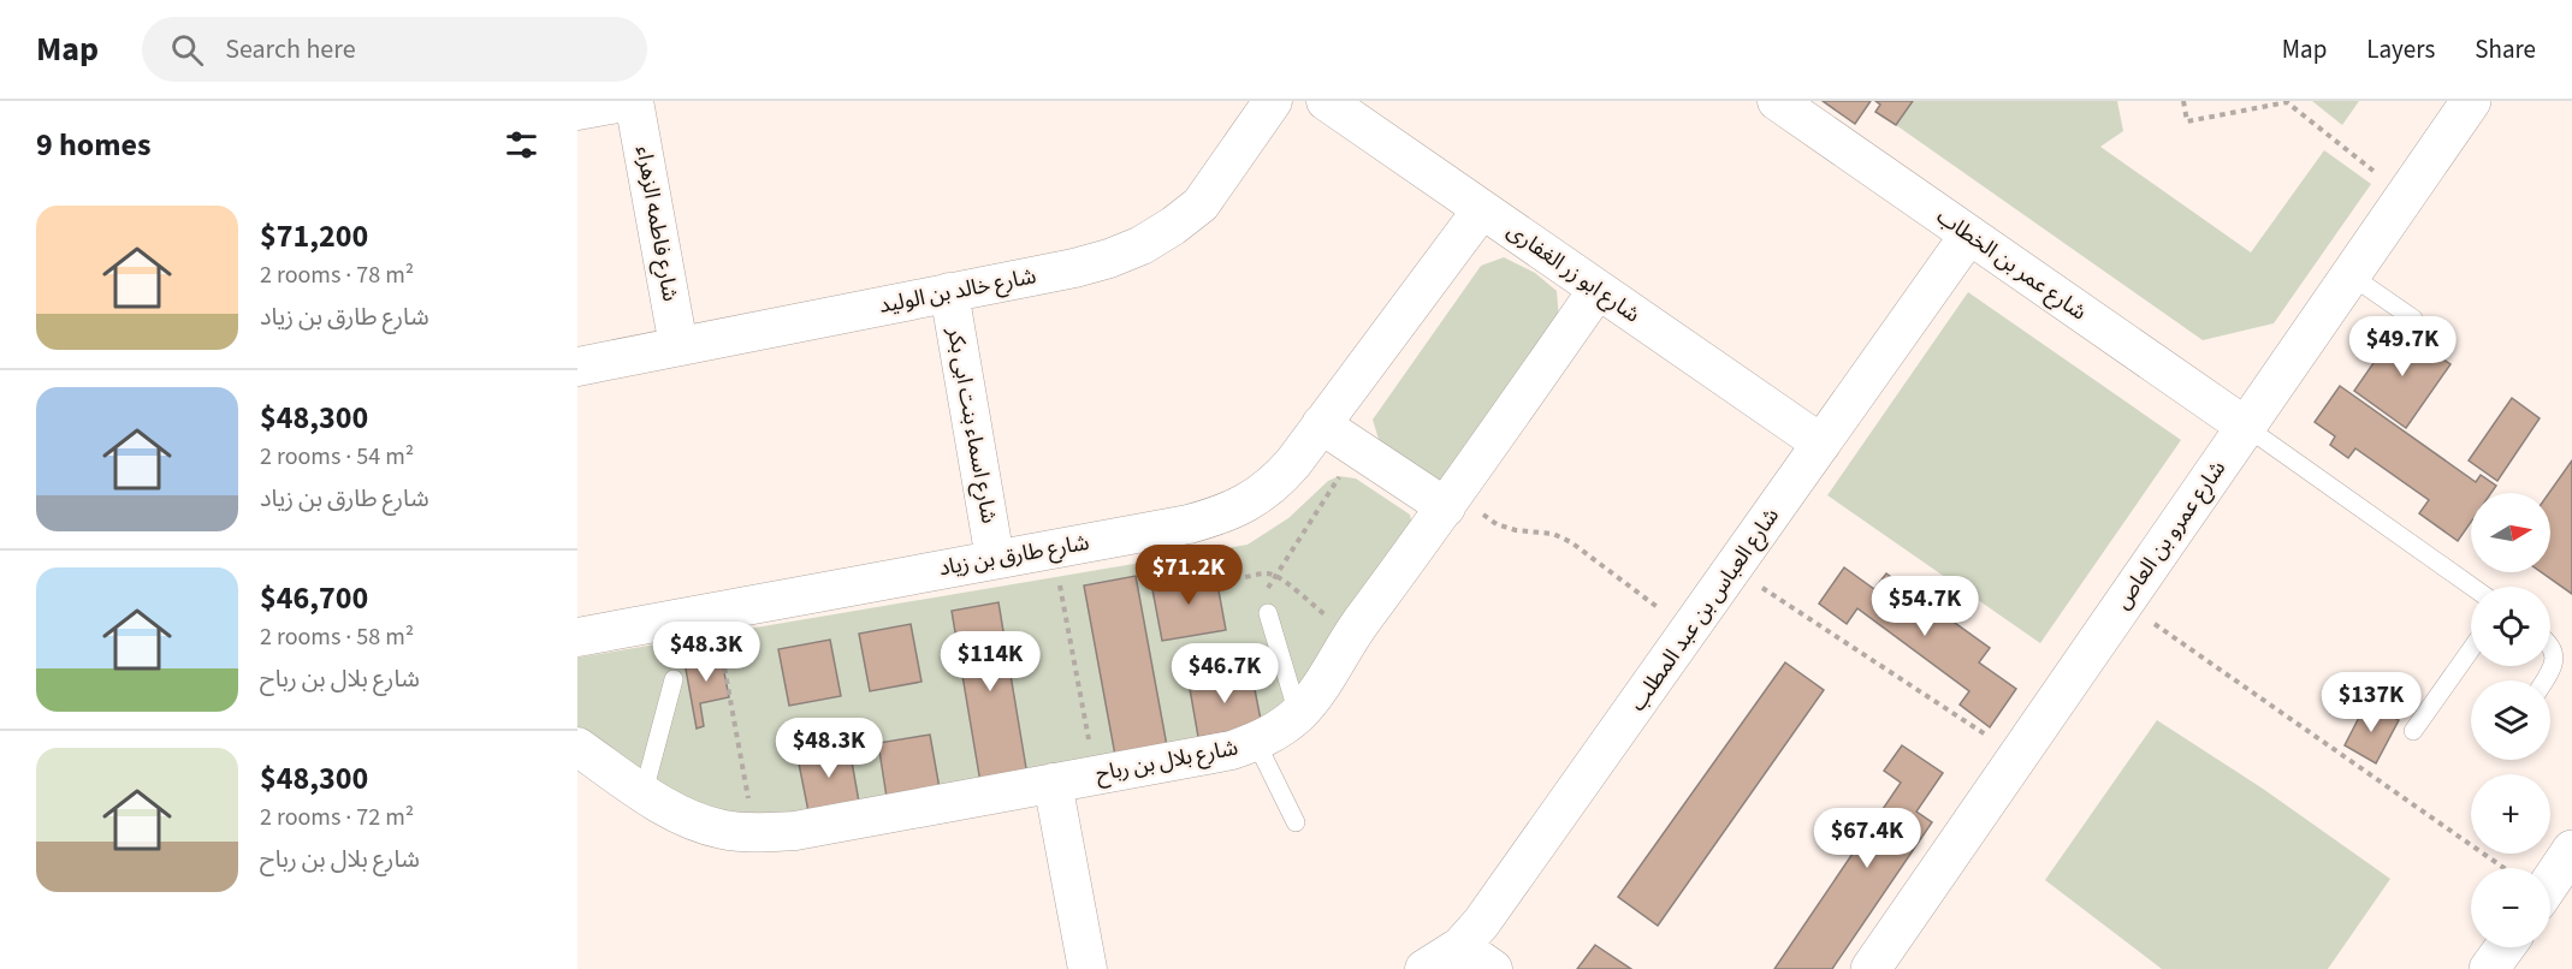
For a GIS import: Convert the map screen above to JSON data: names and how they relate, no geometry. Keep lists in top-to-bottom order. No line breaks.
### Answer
{"streets":{"street":["شارع فاطمه الزهراء","شارع عمر بن الخطاب","شارع ابو زر الغفارى","شارع خالد بن الوليد","شارع اسماء بنت ابى بكر","شارع عمرو بن العاص","شارع طارق بن زياد","شارع العباس بن عبد المطلب","شارع بلال بن رباح"]},"crossings":[["شارع فاطمه الزهراء","شارع خالد بن الوليد"],["شارع عمر بن الخطاب","شارع عمرو بن العاص"],["شارع عمر بن الخطاب","شارع العباس بن عبد المطلب"],["شارع ابو زر الغفارى","شارع طارق بن زياد"],["شارع ابو زر الغفارى","شارع العباس بن عبد المطلب"],["شارع ابو زر الغفارى","شارع بلال بن رباح"],["شارع خالد بن الوليد","شارع اسماء بنت ابى بكر"],["شارع اسماء بنت ابى بكر","شارع طارق بن زياد"]],"north":"right","page":{"header":"Map","search":"Search here","nav":["Map","Layers","Share"],"heading":"9 homes","list":[{"name":"$71,200","note":"2 rooms · 78 m² · شارع طارق بن زياد"},{"name":"$48,300","note":"2 rooms · 54 m² · شارع طارق بن زياد"},{"name":"$46,700","note":"2 rooms · 58 m² · شارع بلال بن رباح"},{"name":"$48,300","note":"2 rooms · 72 m² · شارع بلال بن رباح"}],"price":["$49.7K","$71.2K","$54.7K","$48.3K","$114K","$46.7K","$137K","$48.3K","$67.4K"],"map_buttons":["+","−"]}}
